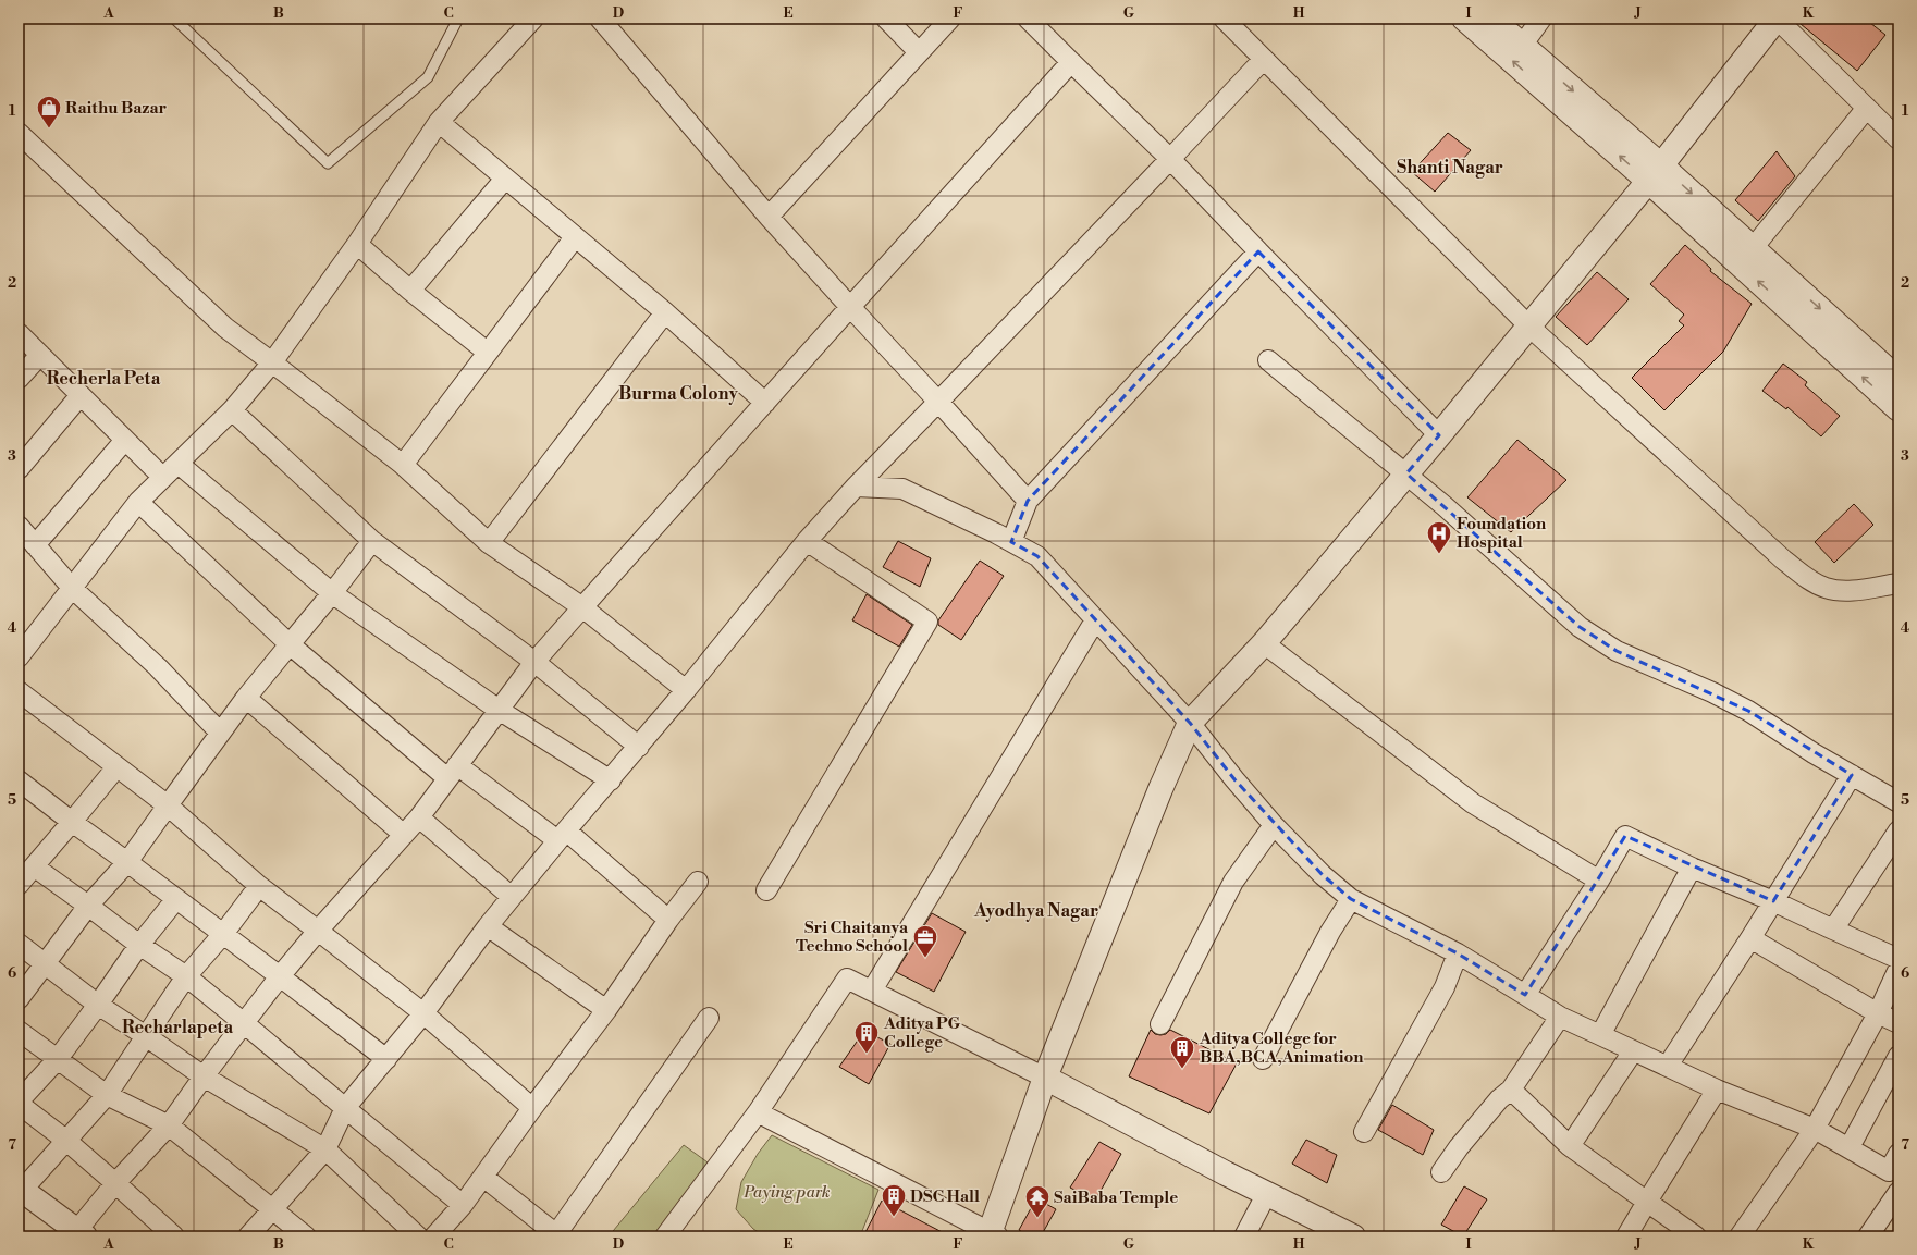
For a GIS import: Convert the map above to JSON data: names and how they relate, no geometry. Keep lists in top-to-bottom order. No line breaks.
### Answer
{"districts":["Shanti Nagar","Recherla Peta","Burma Colony","Ayodhya Nagar","Recharlapeta"],"parks":["Paying park"],"places":{"shop":["Raithu Bazar"],"hospital":["Foundation Hospital"],"office":["Sri Chaitanya Techno School"],"building":["Aditya PG College","Aditya College for BBA,BCA,Animation","DSC Hall"],"temple":["SaiBaba Temple"]},"grid":{"columns":["A","B","C","D","E","F","G","H","I","J","K"],"rows":["1","2","3","4","5","6","7"]}}
